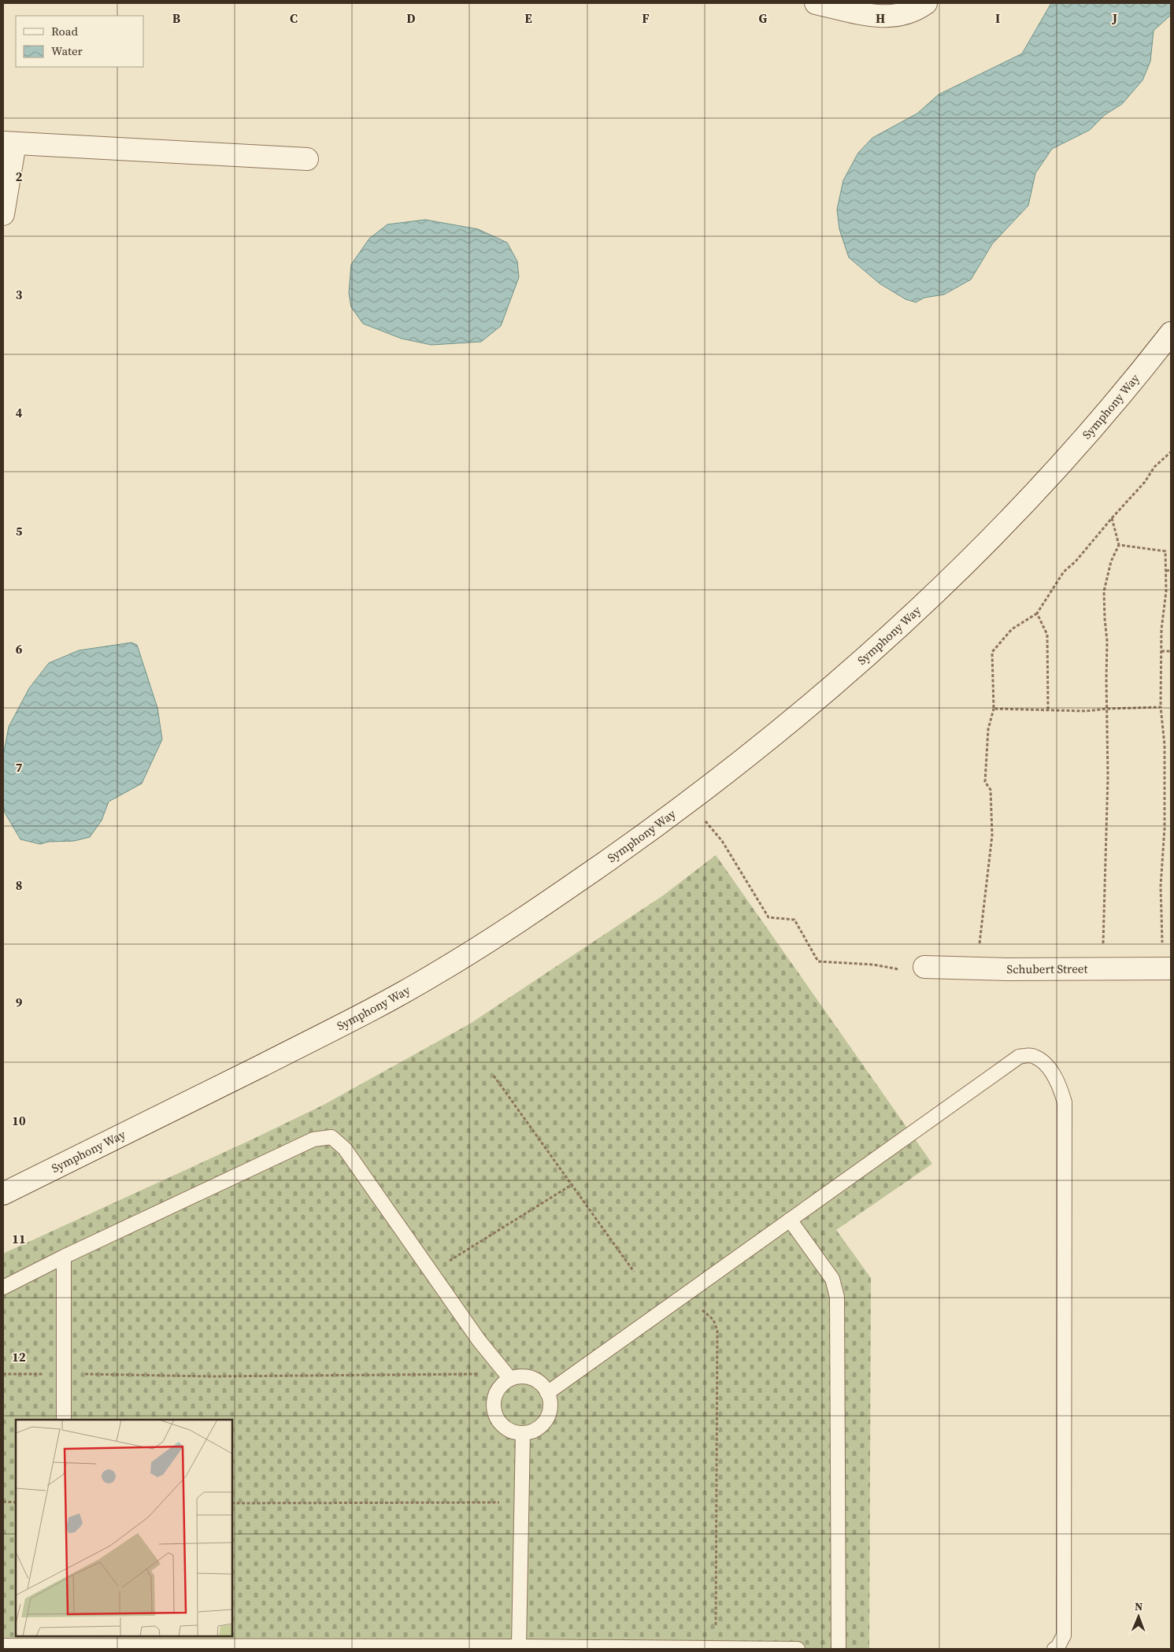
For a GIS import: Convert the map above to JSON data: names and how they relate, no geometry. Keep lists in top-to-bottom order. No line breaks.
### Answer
{"streets":{"main road":["Symphony Way","Schubert Street"]},"legend":["Road","Water"],"north":"top","grid":{"columns":["B","C","D","E","F","G","H","I","J"],"rows":["2","3","4","5","6","7","8","9","10","11","12"]}}
